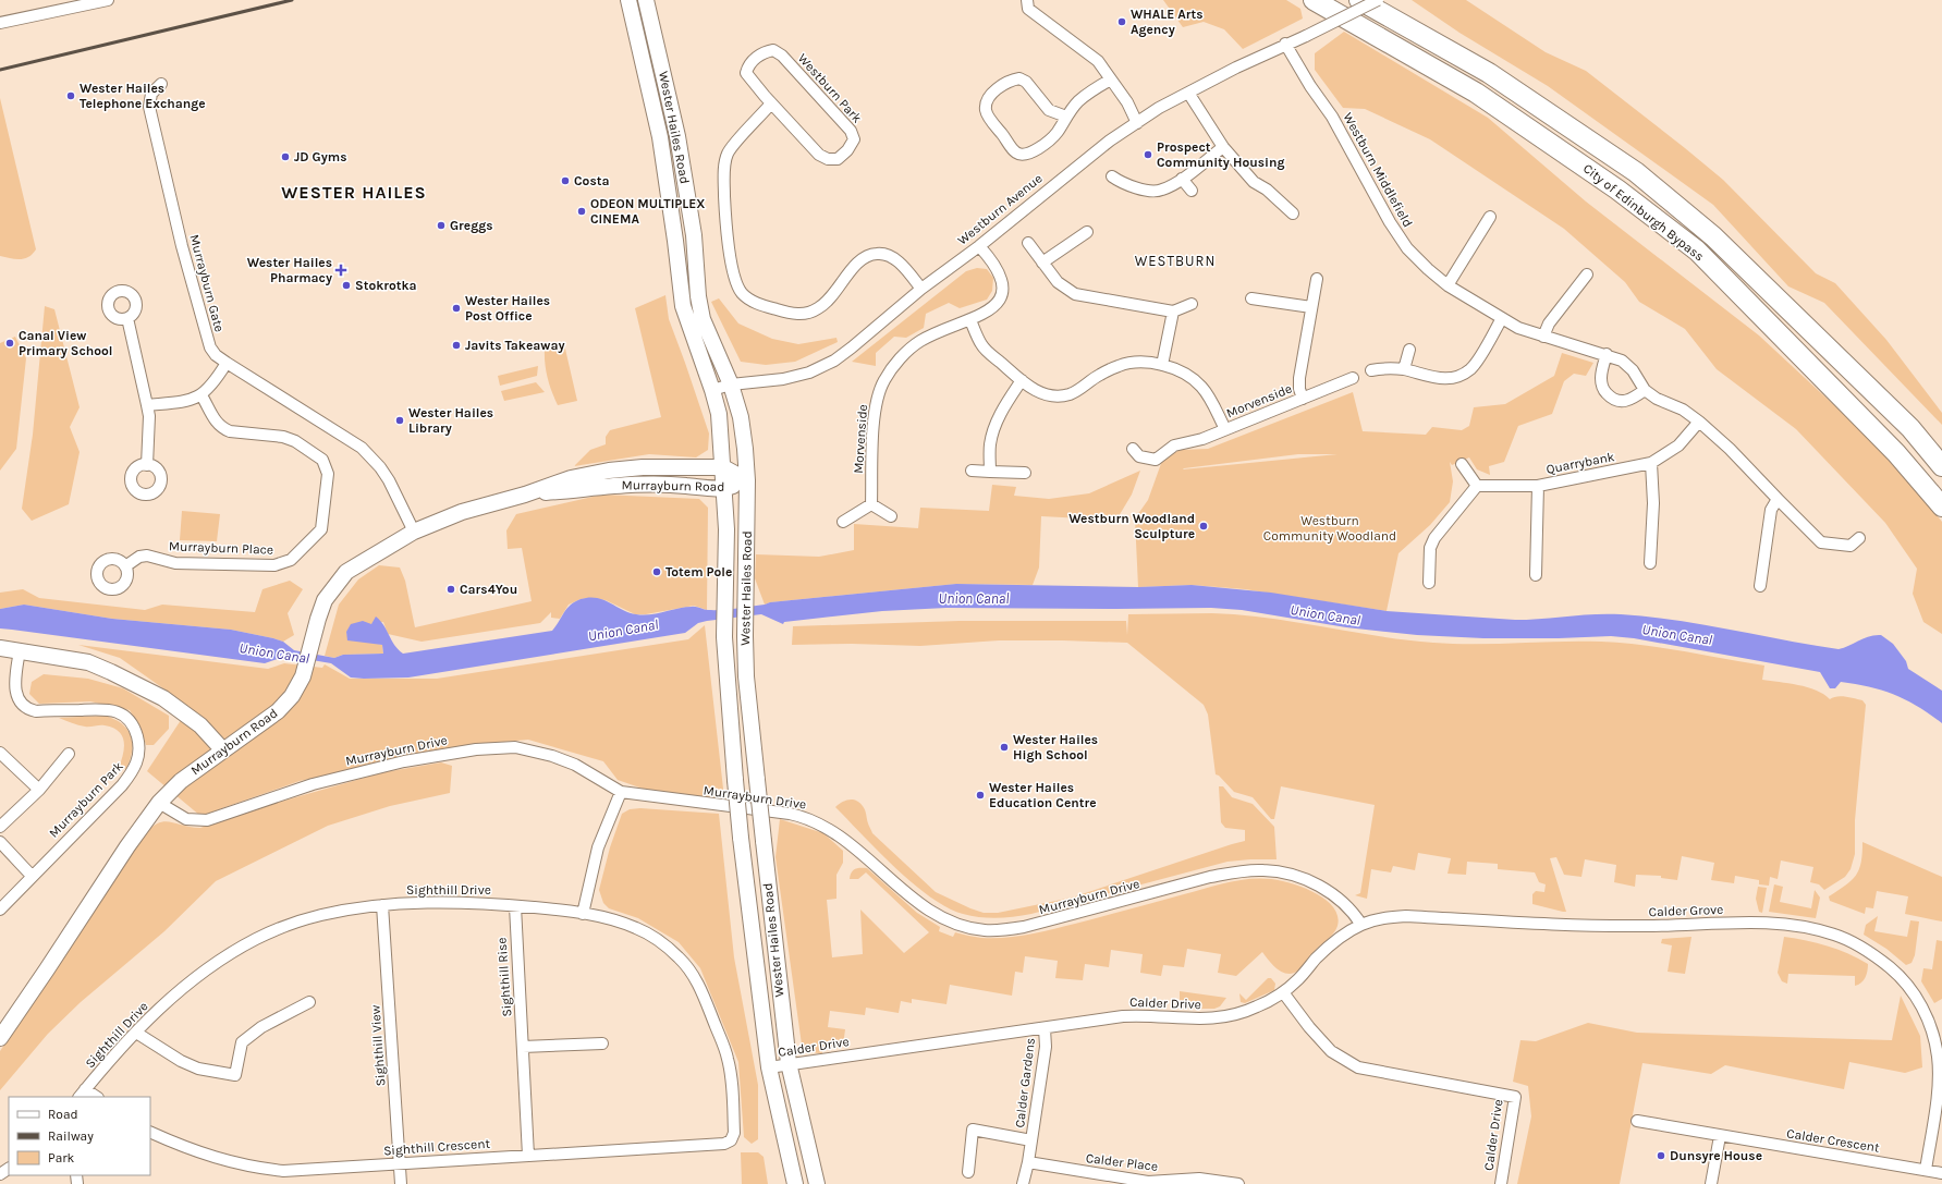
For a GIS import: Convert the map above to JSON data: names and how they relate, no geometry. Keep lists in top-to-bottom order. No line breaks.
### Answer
{"streets":{"highway":["City of Edinburgh Bypass"],"main road":["Wester Hailes Road","Murrayburn Road"],"street":["Westburn Park","Westburn Middlefield","Westburn Avenue","Murrayburn Gate","Morvenside","Quarrybank","Murrayburn Place","Murrayburn Drive","Murrayburn Park","Sighthill Drive","Calder Grove","Sighthill Rise","Calder Drive","Sighthill View","Calder Gardens","Calder Crescent","Sighthill Crescent","Calder Place"]},"crossings":[["Wester Hailes Road","Westburn Avenue"],["Wester Hailes Road","Murrayburn Road"],["Wester Hailes Road","Calder Drive"],["Westburn Middlefield","Westburn Avenue"],["Westburn Middlefield","Quarrybank"],["Westburn Avenue","Morvenside"],["Murrayburn Gate","Murrayburn Road"],["Murrayburn Road","Murrayburn Drive"],["Murrayburn Drive","Calder Grove"],["Sighthill Drive","Sighthill Rise"],["Sighthill Drive","Sighthill View"],["Sighthill Drive","Sighthill Crescent"],["Calder Grove","Calder Drive"],["Calder Grove","Calder Crescent"],["Sighthill Rise","Sighthill Crescent"],["Calder Drive","Calder Gardens"],["Sighthill View","Sighthill Crescent"],["Calder Gardens","Calder Place"]],"districts":["WESTER HAILES","WESTBURN"],"water":["Union Canal"],"parks":["Westburn Community Woodland"],"places":{"other":["WHALE Arts Agency","Wester Hailes Telephone Exchange","Prospect Community Housing","JD Gyms","Costa","ODEON MULTIPLEX CINEMA","Greggs","Stokrotka","Wester Hailes Post Office","Canal View Primary School","Javits Takeaway","Wester Hailes Library","Westburn Woodland Sculpture","Totem Pole","Cars4You","Wester Hailes High School","Wester Hailes Education Centre","Dunsyre House"],"health":["Wester Hailes Pharmacy"]},"legend":["Road","Railway","Park"]}
